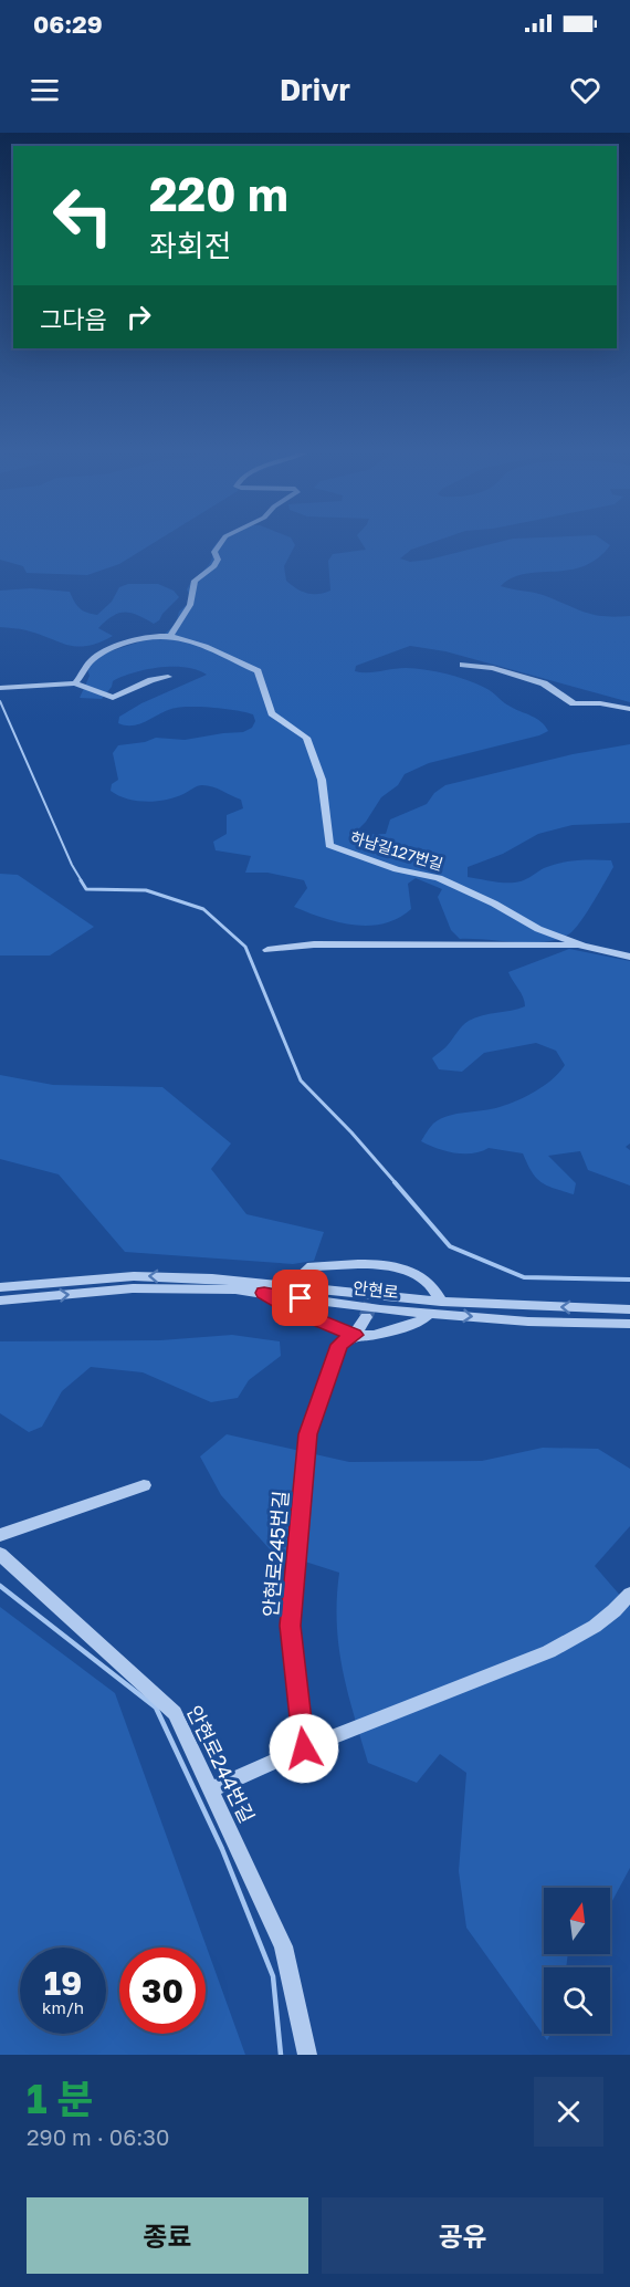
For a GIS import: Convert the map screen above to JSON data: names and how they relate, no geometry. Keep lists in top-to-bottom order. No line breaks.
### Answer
{"streets":{"street":["하남길127번길","안현로","안현로245번길","안현로244번길"]},"north":"top","page":{"status":"06:29","header":"Drivr","turn":["220 m","좌회전"],"then":"그다음","speed":"19 km/h","limit":"30","heading":["1 분","290 m · 06:30"],"buttons":["종료","공유"]}}
